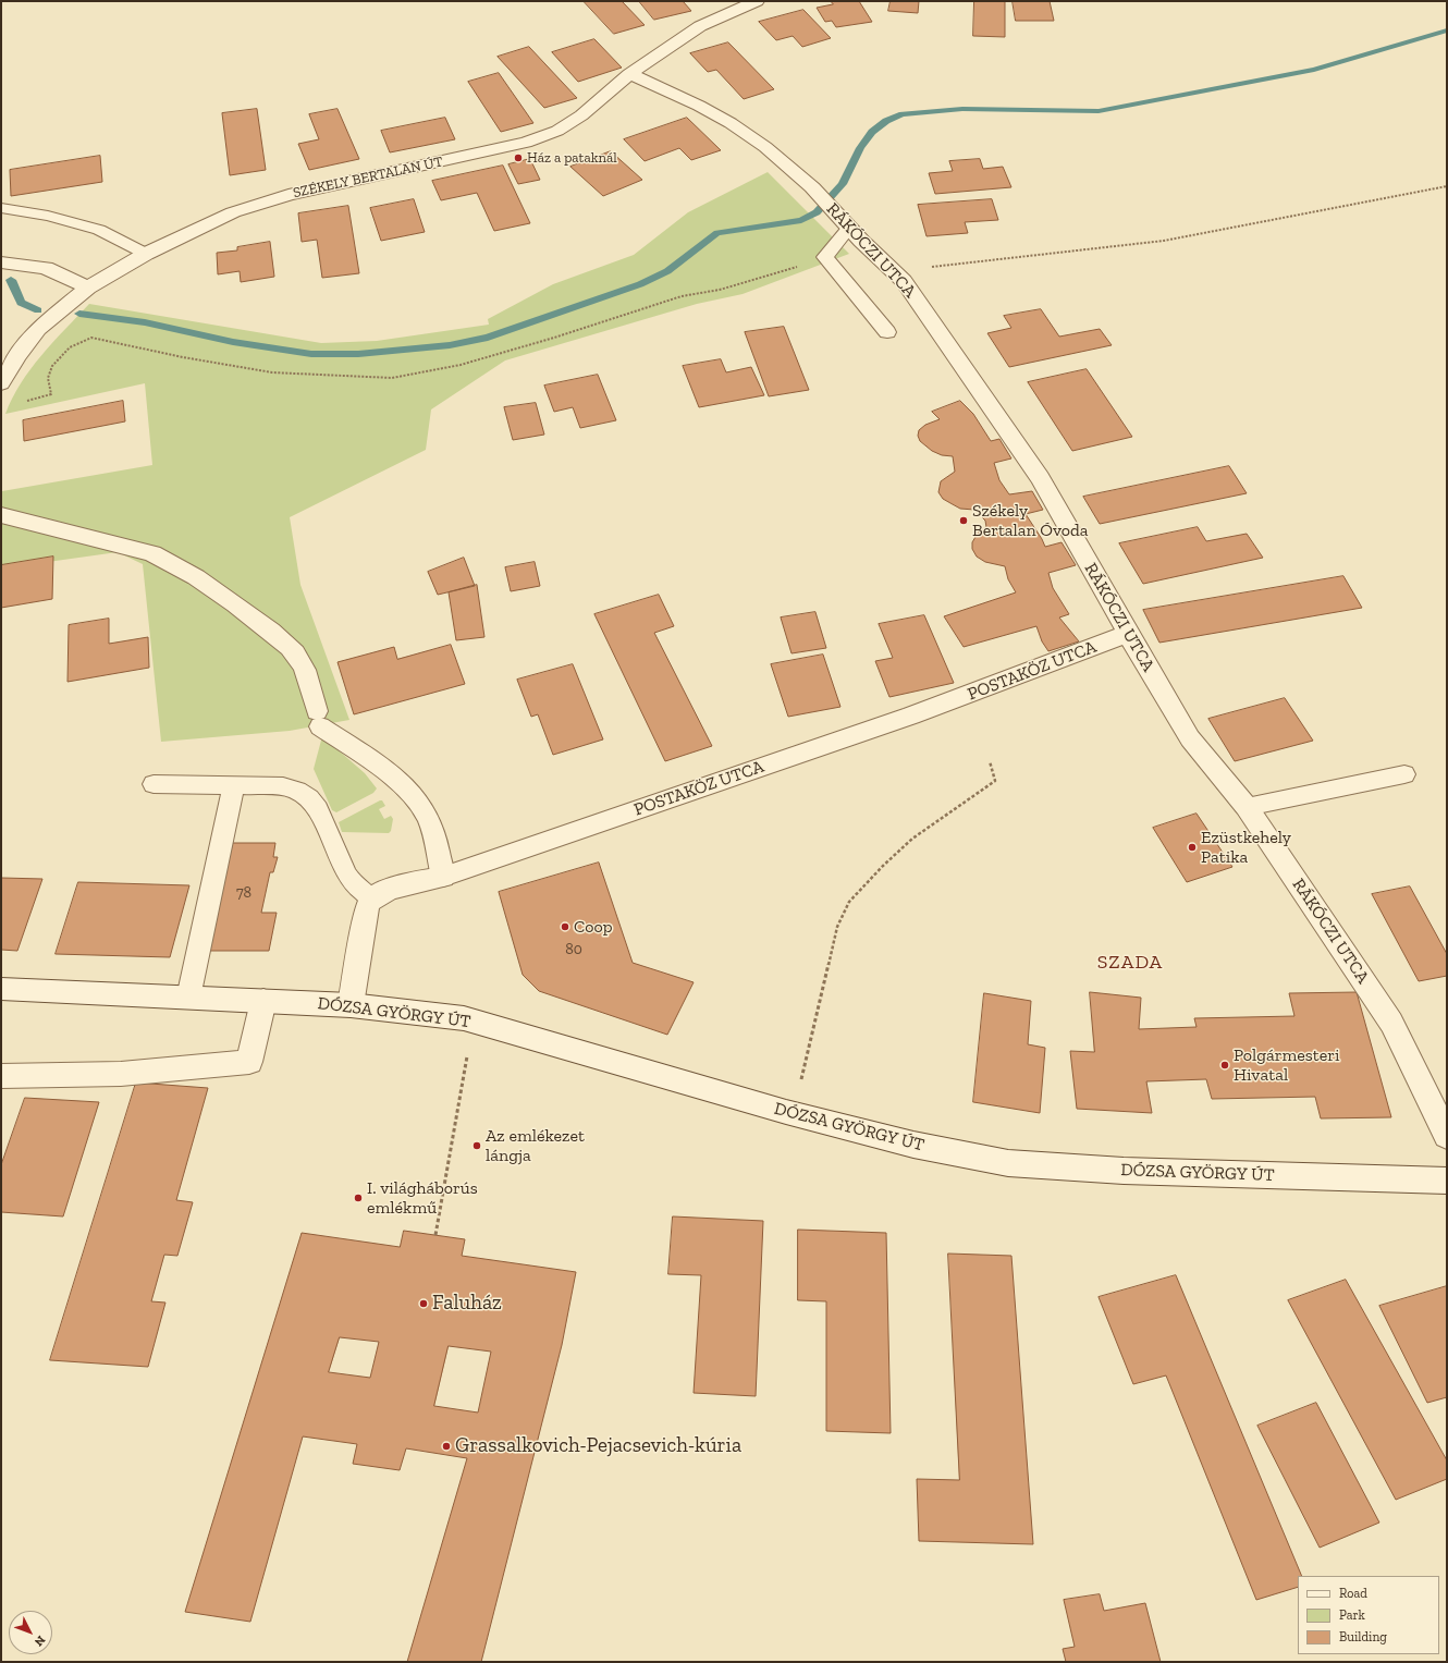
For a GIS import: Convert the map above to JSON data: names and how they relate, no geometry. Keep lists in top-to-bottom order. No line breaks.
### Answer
{"streets":{"street":["SZÉKELY BERTALAN ÚT","RÁKÓCZI UTCA","POSTAKÖZ UTCA","DÓZSA GYÖRGY ÚT"]},"crossings":[["SZÉKELY BERTALAN ÚT","RÁKÓCZI UTCA"],["RÁKÓCZI UTCA","POSTAKÖZ UTCA"]],"districts":["SZADA"],"places":["Ház a pataknál","Székely Bertalan Óvoda","Ezüstkehely Patika","Coop","Polgármesteri Hivatal","Az emlékezet lángja","I. világháborús emlékmű","Faluház","Grassalkovich-Pejacsevich-kúria"],"house_numbers":["78","80"],"legend":["Road","Park","Building"],"north":"bottom right"}
